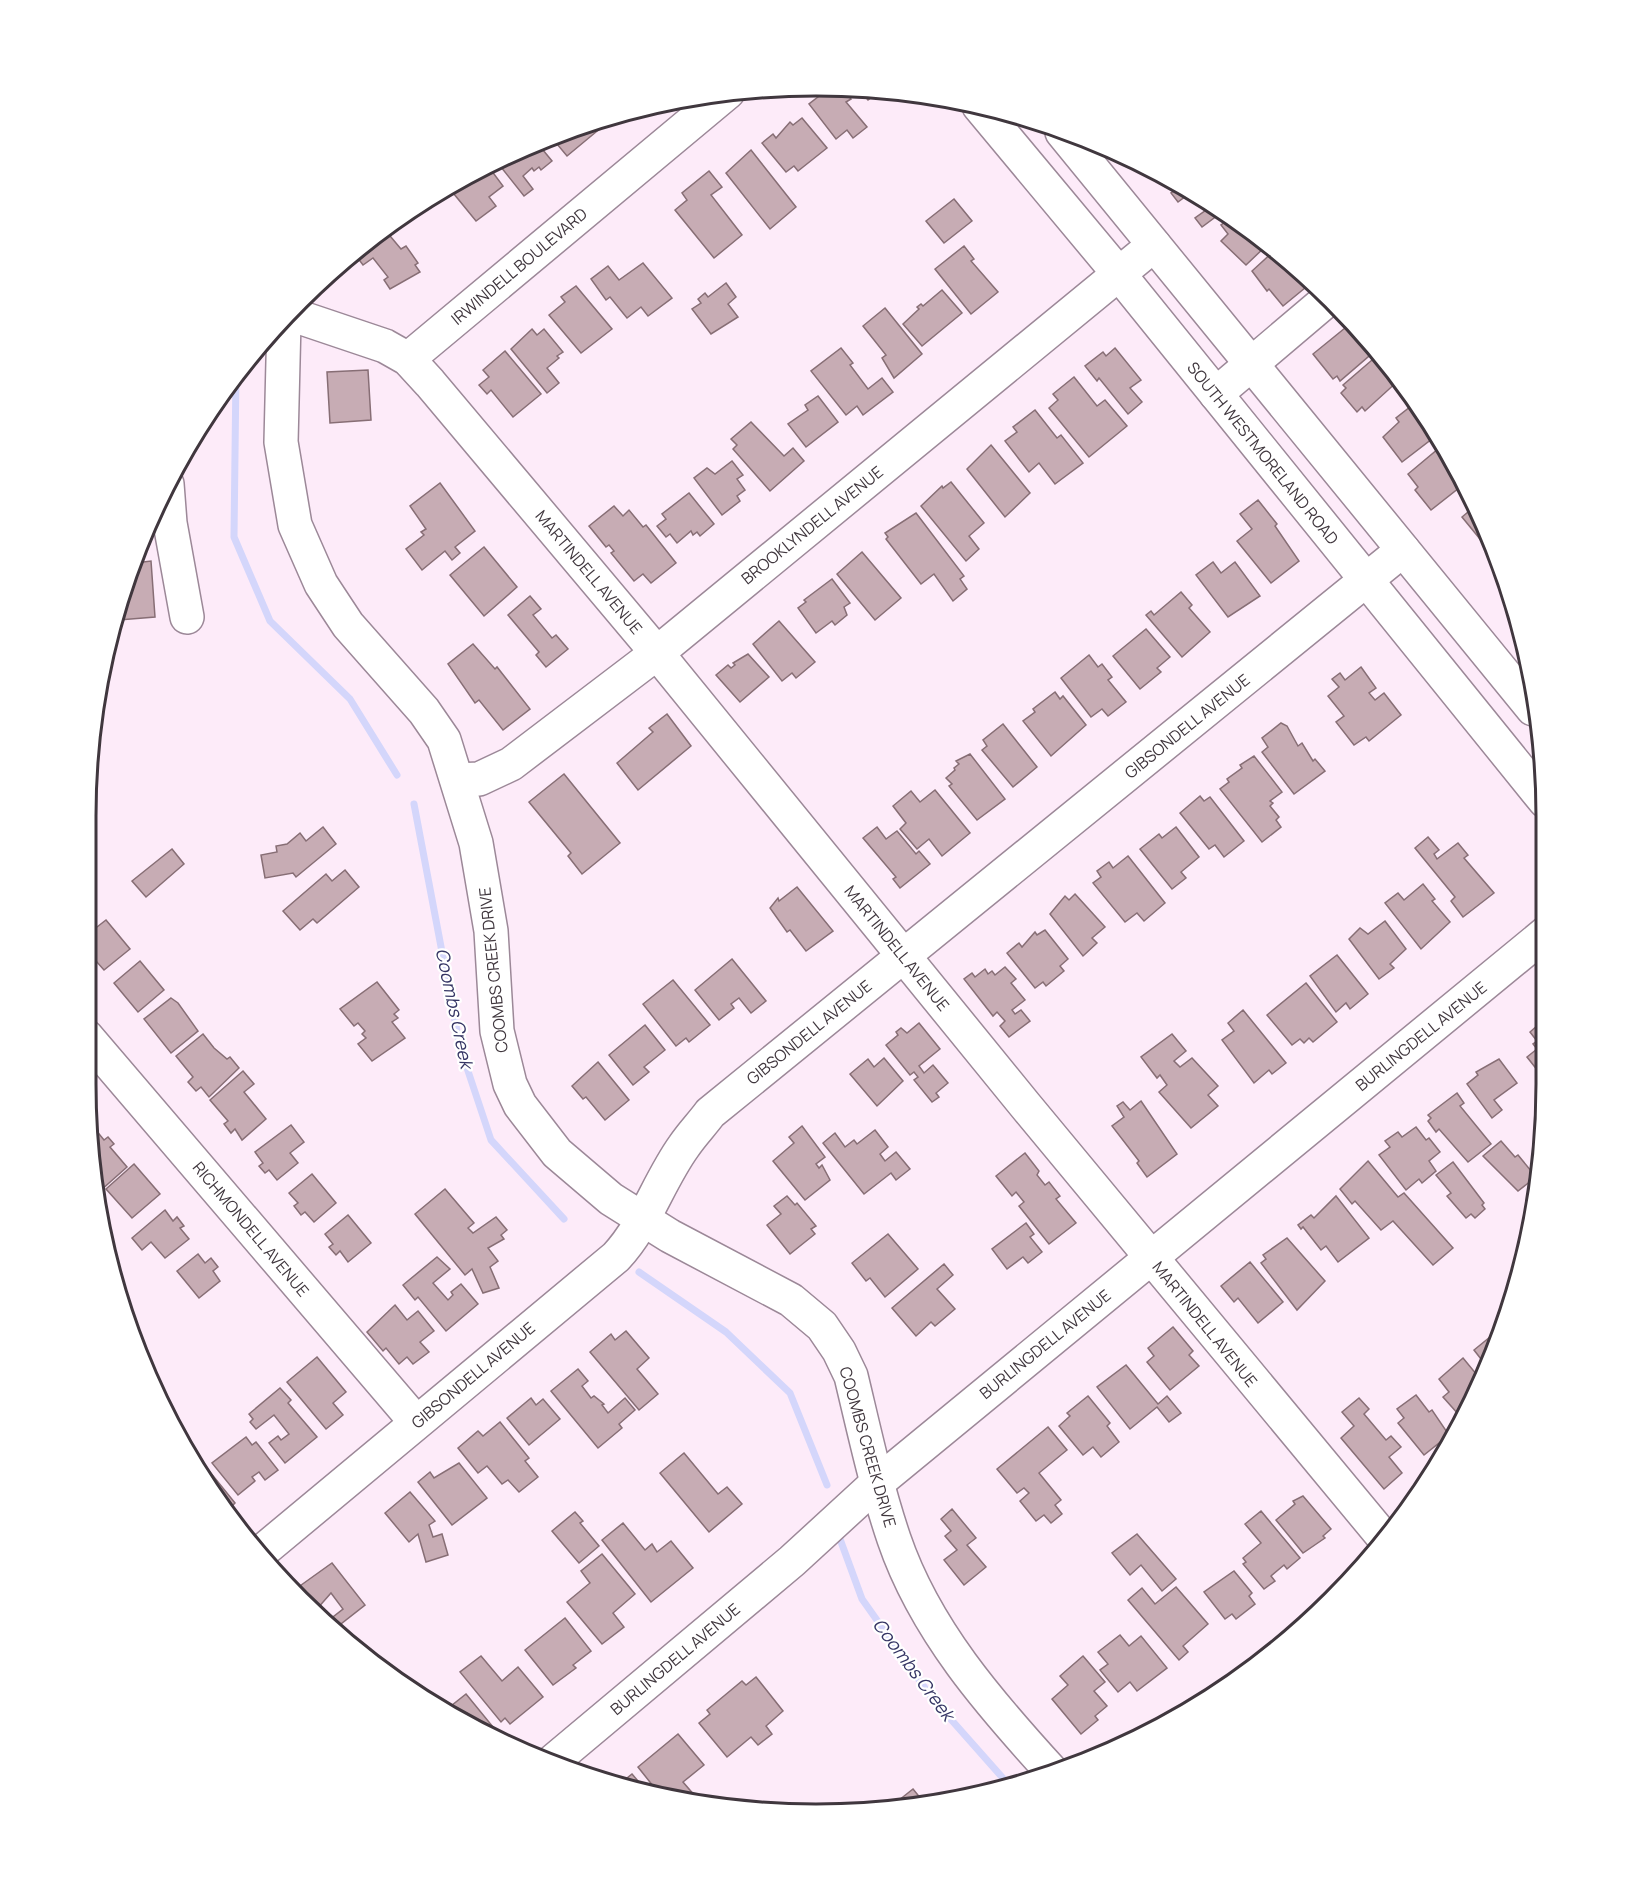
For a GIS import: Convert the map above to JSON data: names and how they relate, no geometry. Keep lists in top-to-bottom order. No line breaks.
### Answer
{"streets":{"street":["IRWINDELL BOULEVARD","SOUTH WESTMORELAND ROAD","BROOKLYNDELL AVENUE","MARTINDELL AVENUE","GIBSONDELL AVENUE","COOMBS CREEK DRIVE","BURLINGDELL AVENUE","RICHMONDELL AVENUE"]},"crossings":[["IRWINDELL BOULEVARD","MARTINDELL AVENUE"],["SOUTH WESTMORELAND ROAD","BROOKLYNDELL AVENUE"],["SOUTH WESTMORELAND ROAD","GIBSONDELL AVENUE"],["BROOKLYNDELL AVENUE","MARTINDELL AVENUE"],["BROOKLYNDELL AVENUE","COOMBS CREEK DRIVE"],["MARTINDELL AVENUE","GIBSONDELL AVENUE"],["MARTINDELL AVENUE","BURLINGDELL AVENUE"],["GIBSONDELL AVENUE","COOMBS CREEK DRIVE"],["GIBSONDELL AVENUE","RICHMONDELL AVENUE"],["COOMBS CREEK DRIVE","BURLINGDELL AVENUE"]],"water":["Coombs Creek"]}
